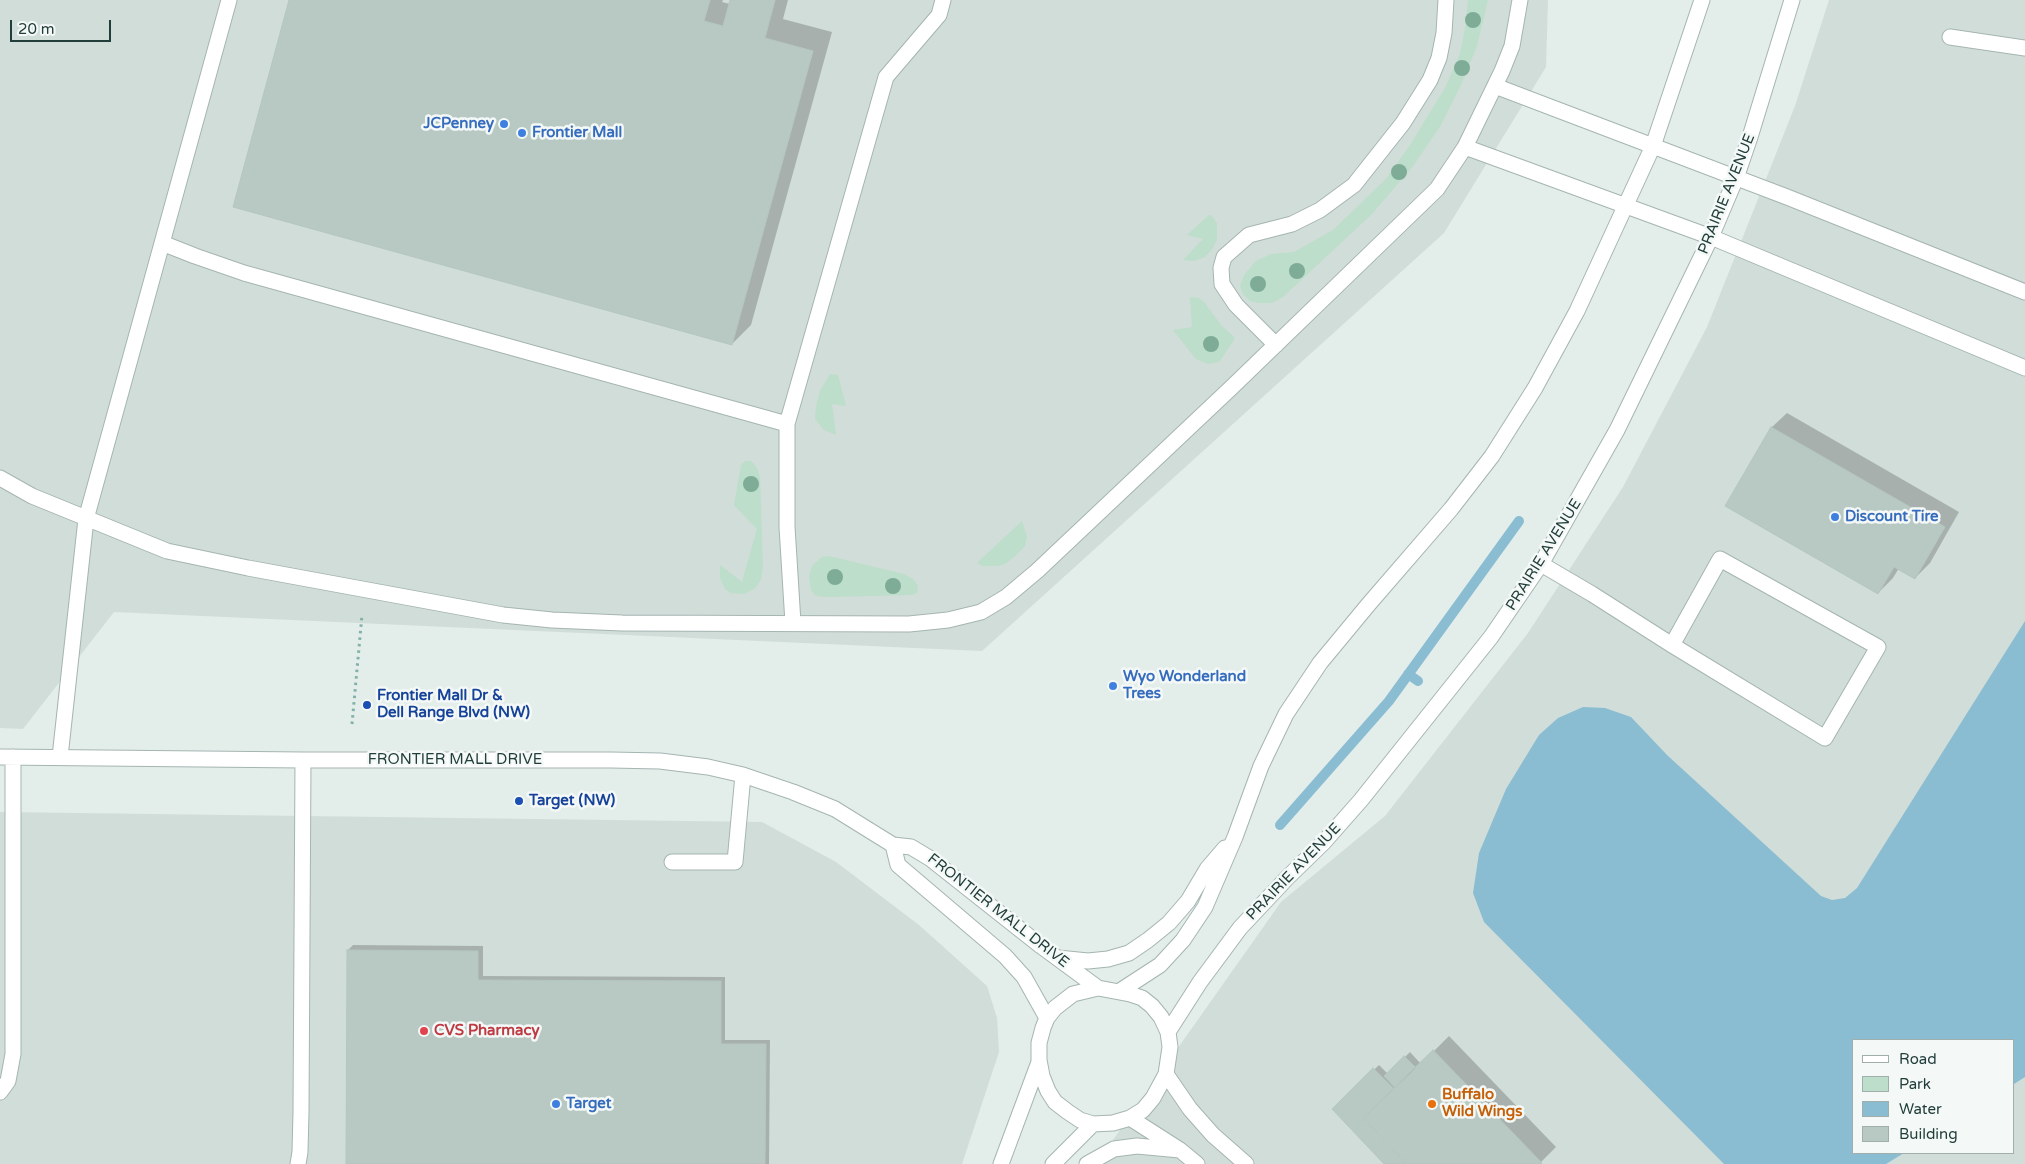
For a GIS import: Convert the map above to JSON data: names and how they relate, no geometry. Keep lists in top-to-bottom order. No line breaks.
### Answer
{"streets":{"street":["PRAIRIE AVENUE","FRONTIER MALL DRIVE"]},"crossings":[["PRAIRIE AVENUE","FRONTIER MALL DRIVE"]],"places":["JCPenney","Frontier Mall","Discount Tire","Wyo Wonderland Trees","Frontier Mall Dr & Dell Range Blvd (NW)","Target (NW)","CVS Pharmacy","Target","Buffalo Wild Wings"],"legend":["Road","Park","Water","Building"],"scale_bar":"20 m"}
